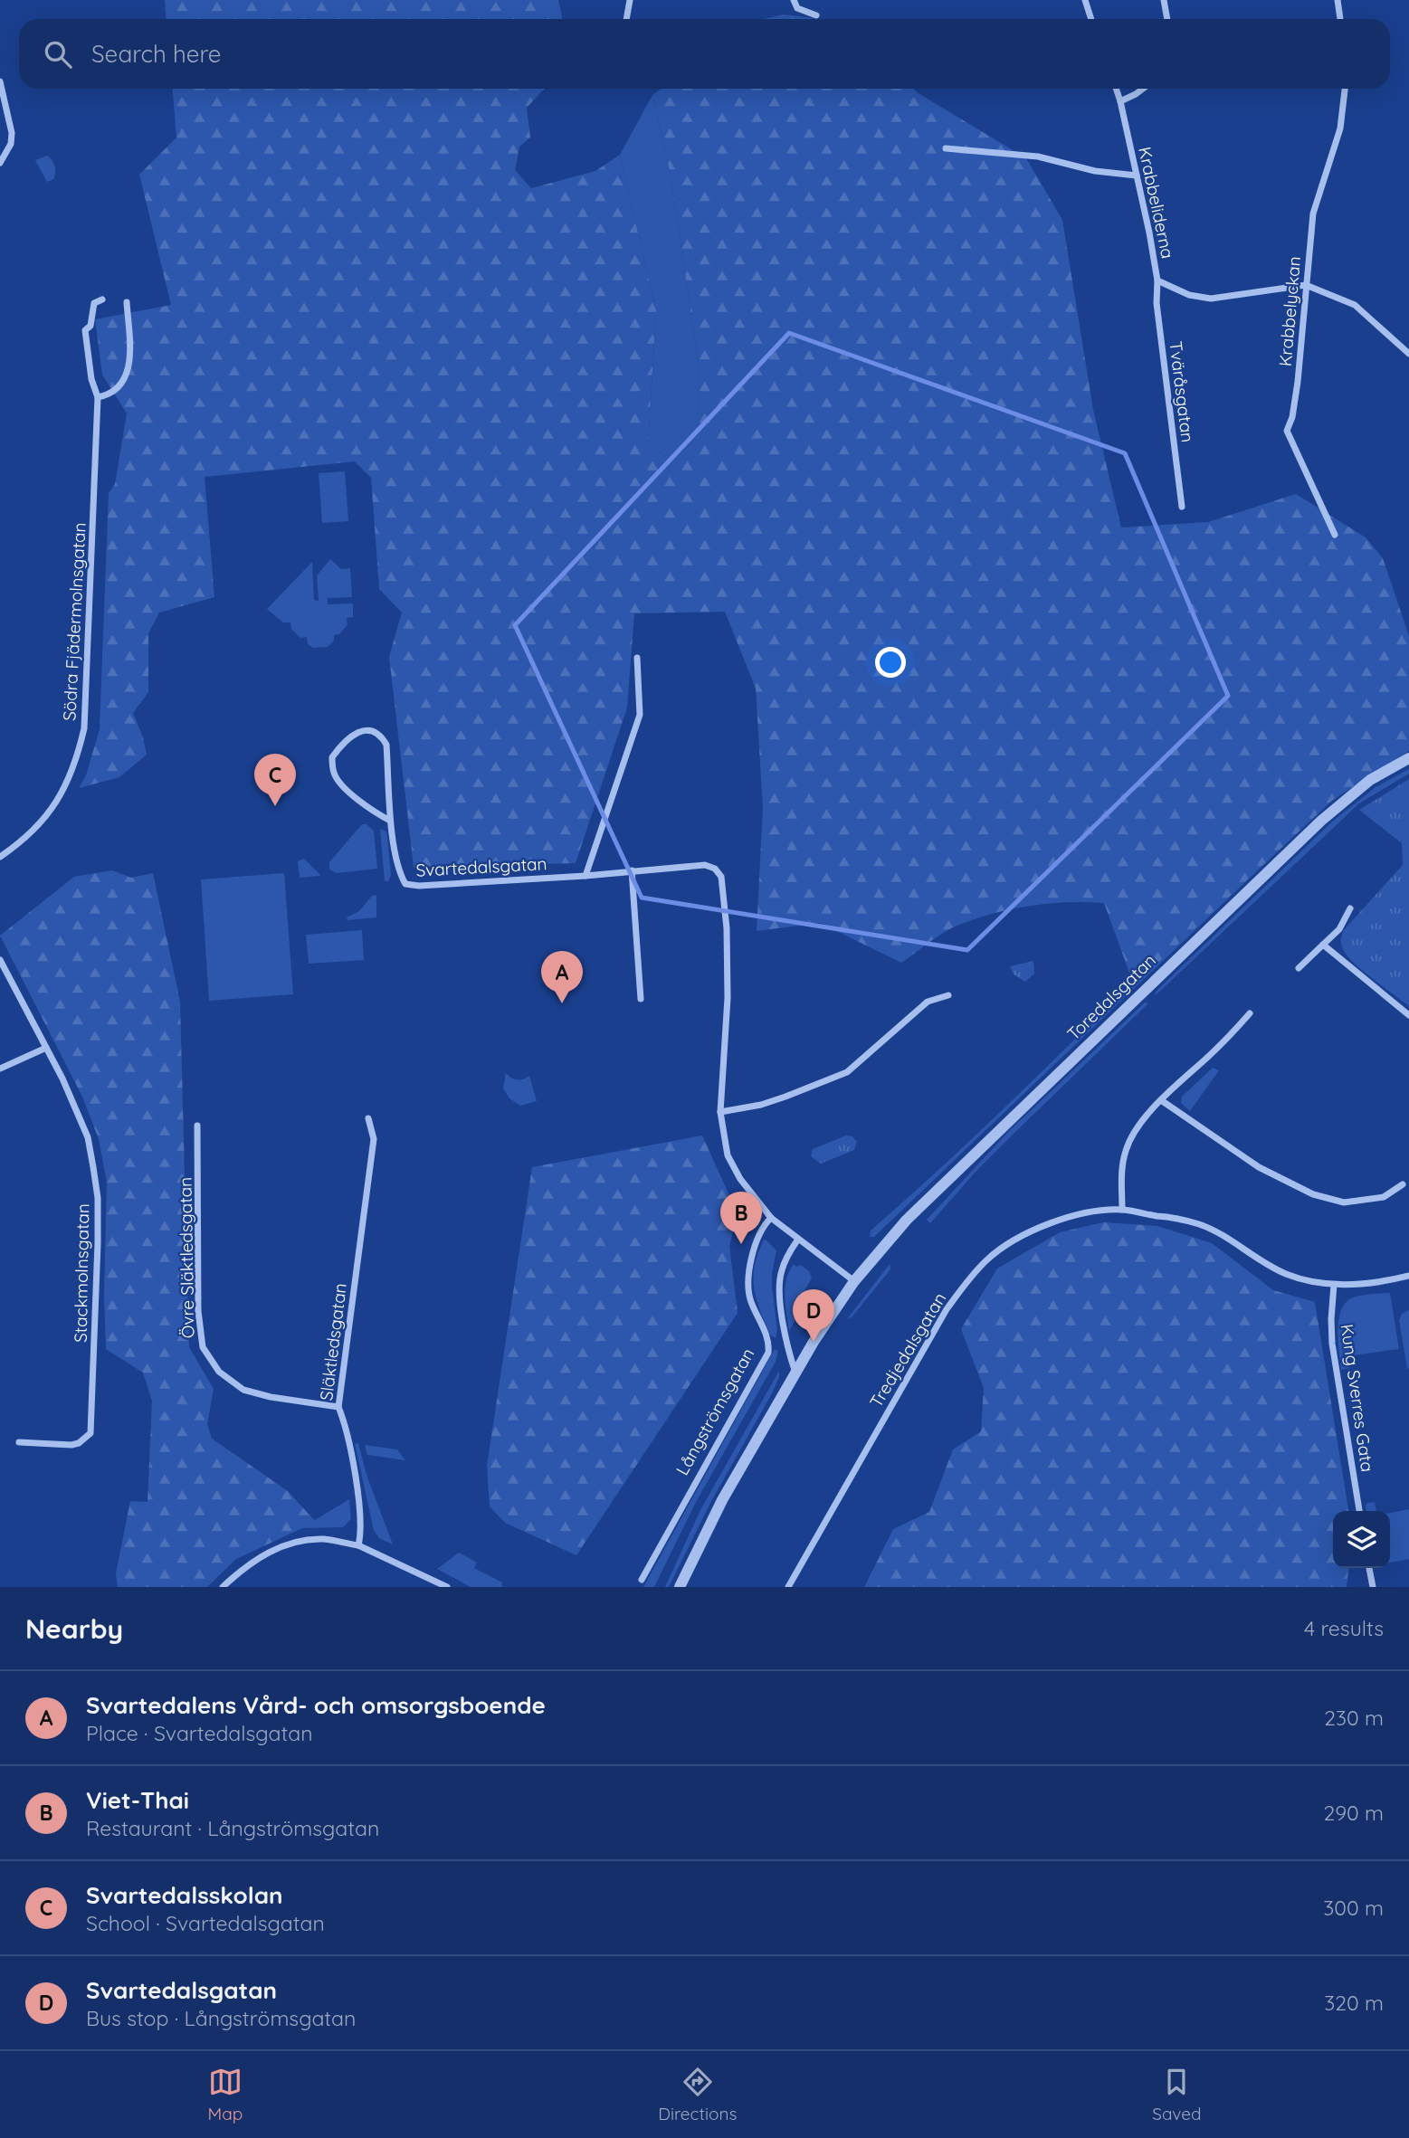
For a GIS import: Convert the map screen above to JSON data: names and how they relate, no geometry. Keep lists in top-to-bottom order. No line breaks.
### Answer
{"streets":{"street":["Krabbeliderna","Krabbelyckan","Tväråsgatan","Södra Fjädermolnsgatan","Svartedalsgatan","Toredalsgatan","Övre Släktledsgatan","Stackmolnsgatan","Släktledsgatan","Tredjedalsgatan","Kung Sverres Gata","Långströmsgatan"]},"crossings":[["Krabbeliderna","Krabbelyckan"],["Krabbeliderna","Tväråsgatan"],["Svartedalsgatan","Toredalsgatan"],["Svartedalsgatan","Långströmsgatan"],["Övre Släktledsgatan","Släktledsgatan"],["Tredjedalsgatan","Kung Sverres Gata"]],"page":{"search":"Search here","pins":["C","A","B","D"],"heading":["Nearby","4 results"],"list":[{"mark":"A","name":"Svartedalens Vård- och omsorgsboende","note":"Place · Svartedalsgatan","value":"230 m"},{"mark":"B","name":"Viet-Thai","note":"Restaurant · Långströmsgatan","value":"290 m"},{"mark":"C","name":"Svartedalsskolan","note":"School · Svartedalsgatan","value":"300 m"},{"mark":"D","name":"Svartedalsgatan","note":"Bus stop · Långströmsgatan","value":"320 m"}],"nav":["Map","Directions","Saved"]}}
